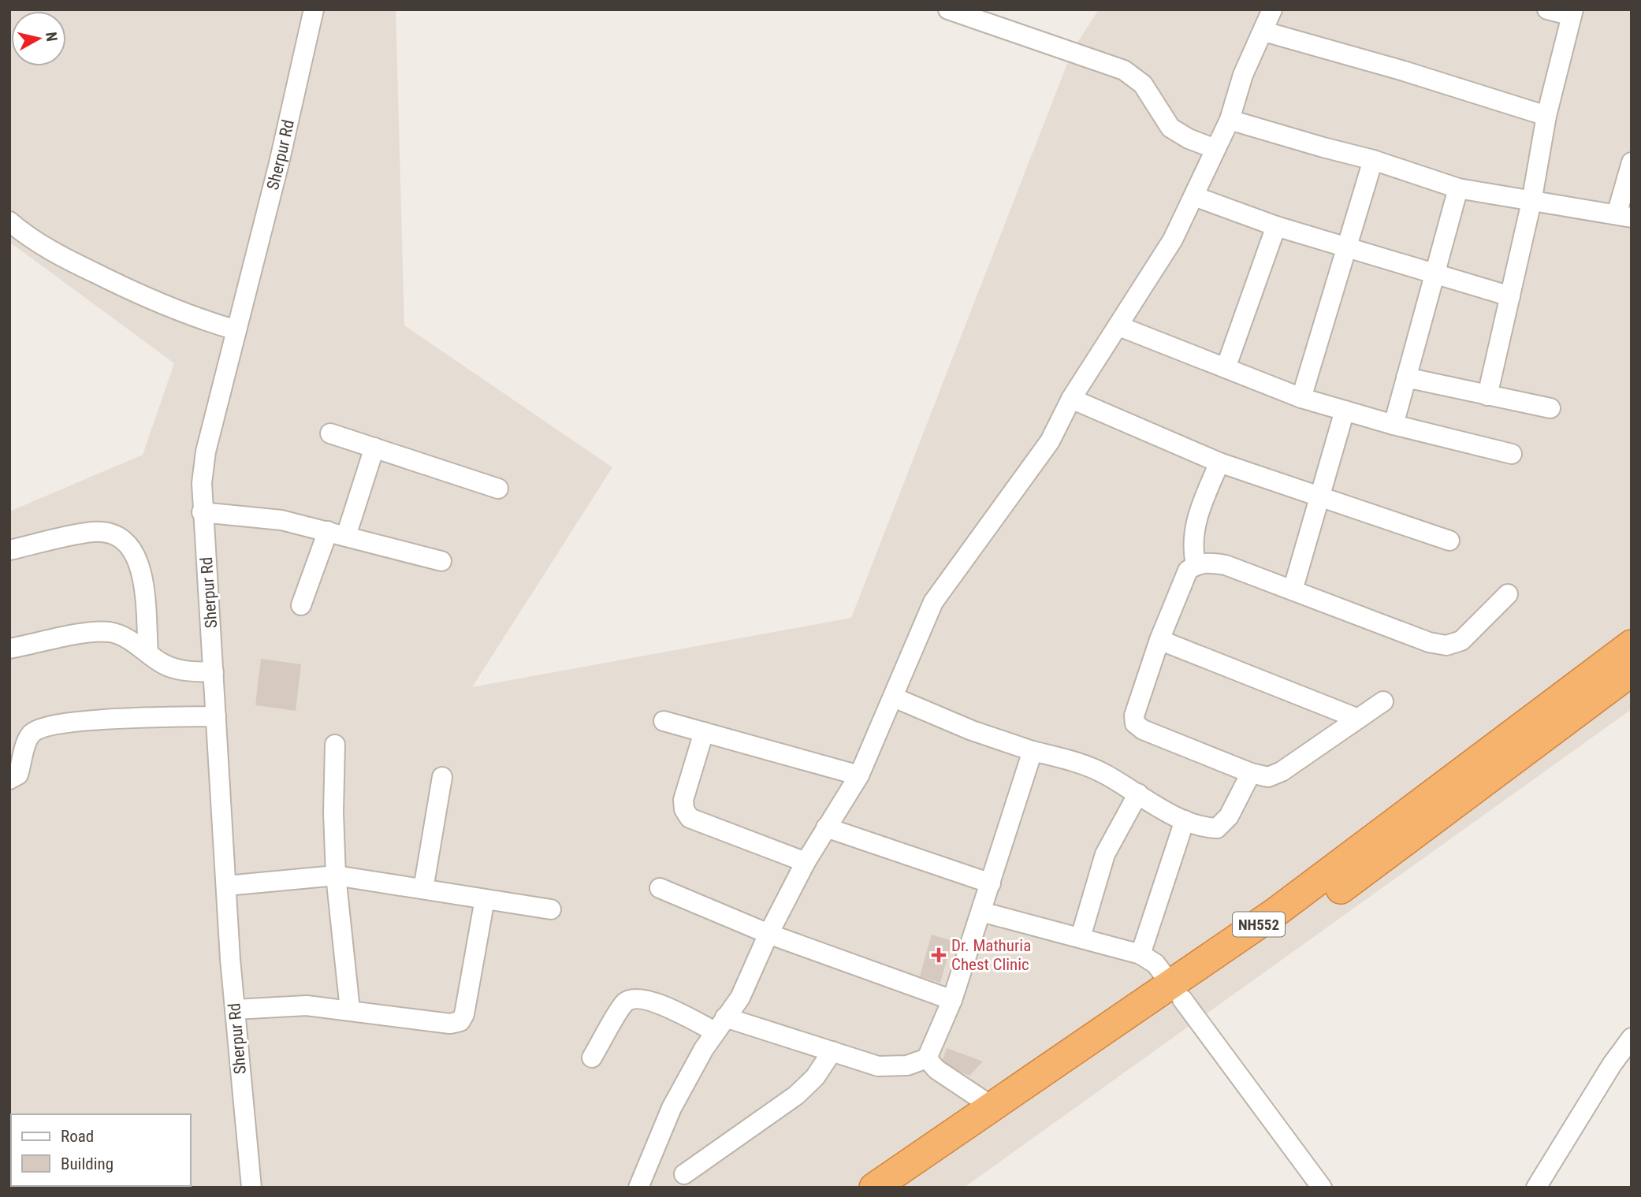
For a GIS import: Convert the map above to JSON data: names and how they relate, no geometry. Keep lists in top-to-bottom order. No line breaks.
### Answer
{"streets":{"highway":["NH552"],"street":["Sherpur Rd"]},"places":{"health":["Dr. Mathuria Chest Clinic"]},"legend":["Road","Building"],"north":"right"}
